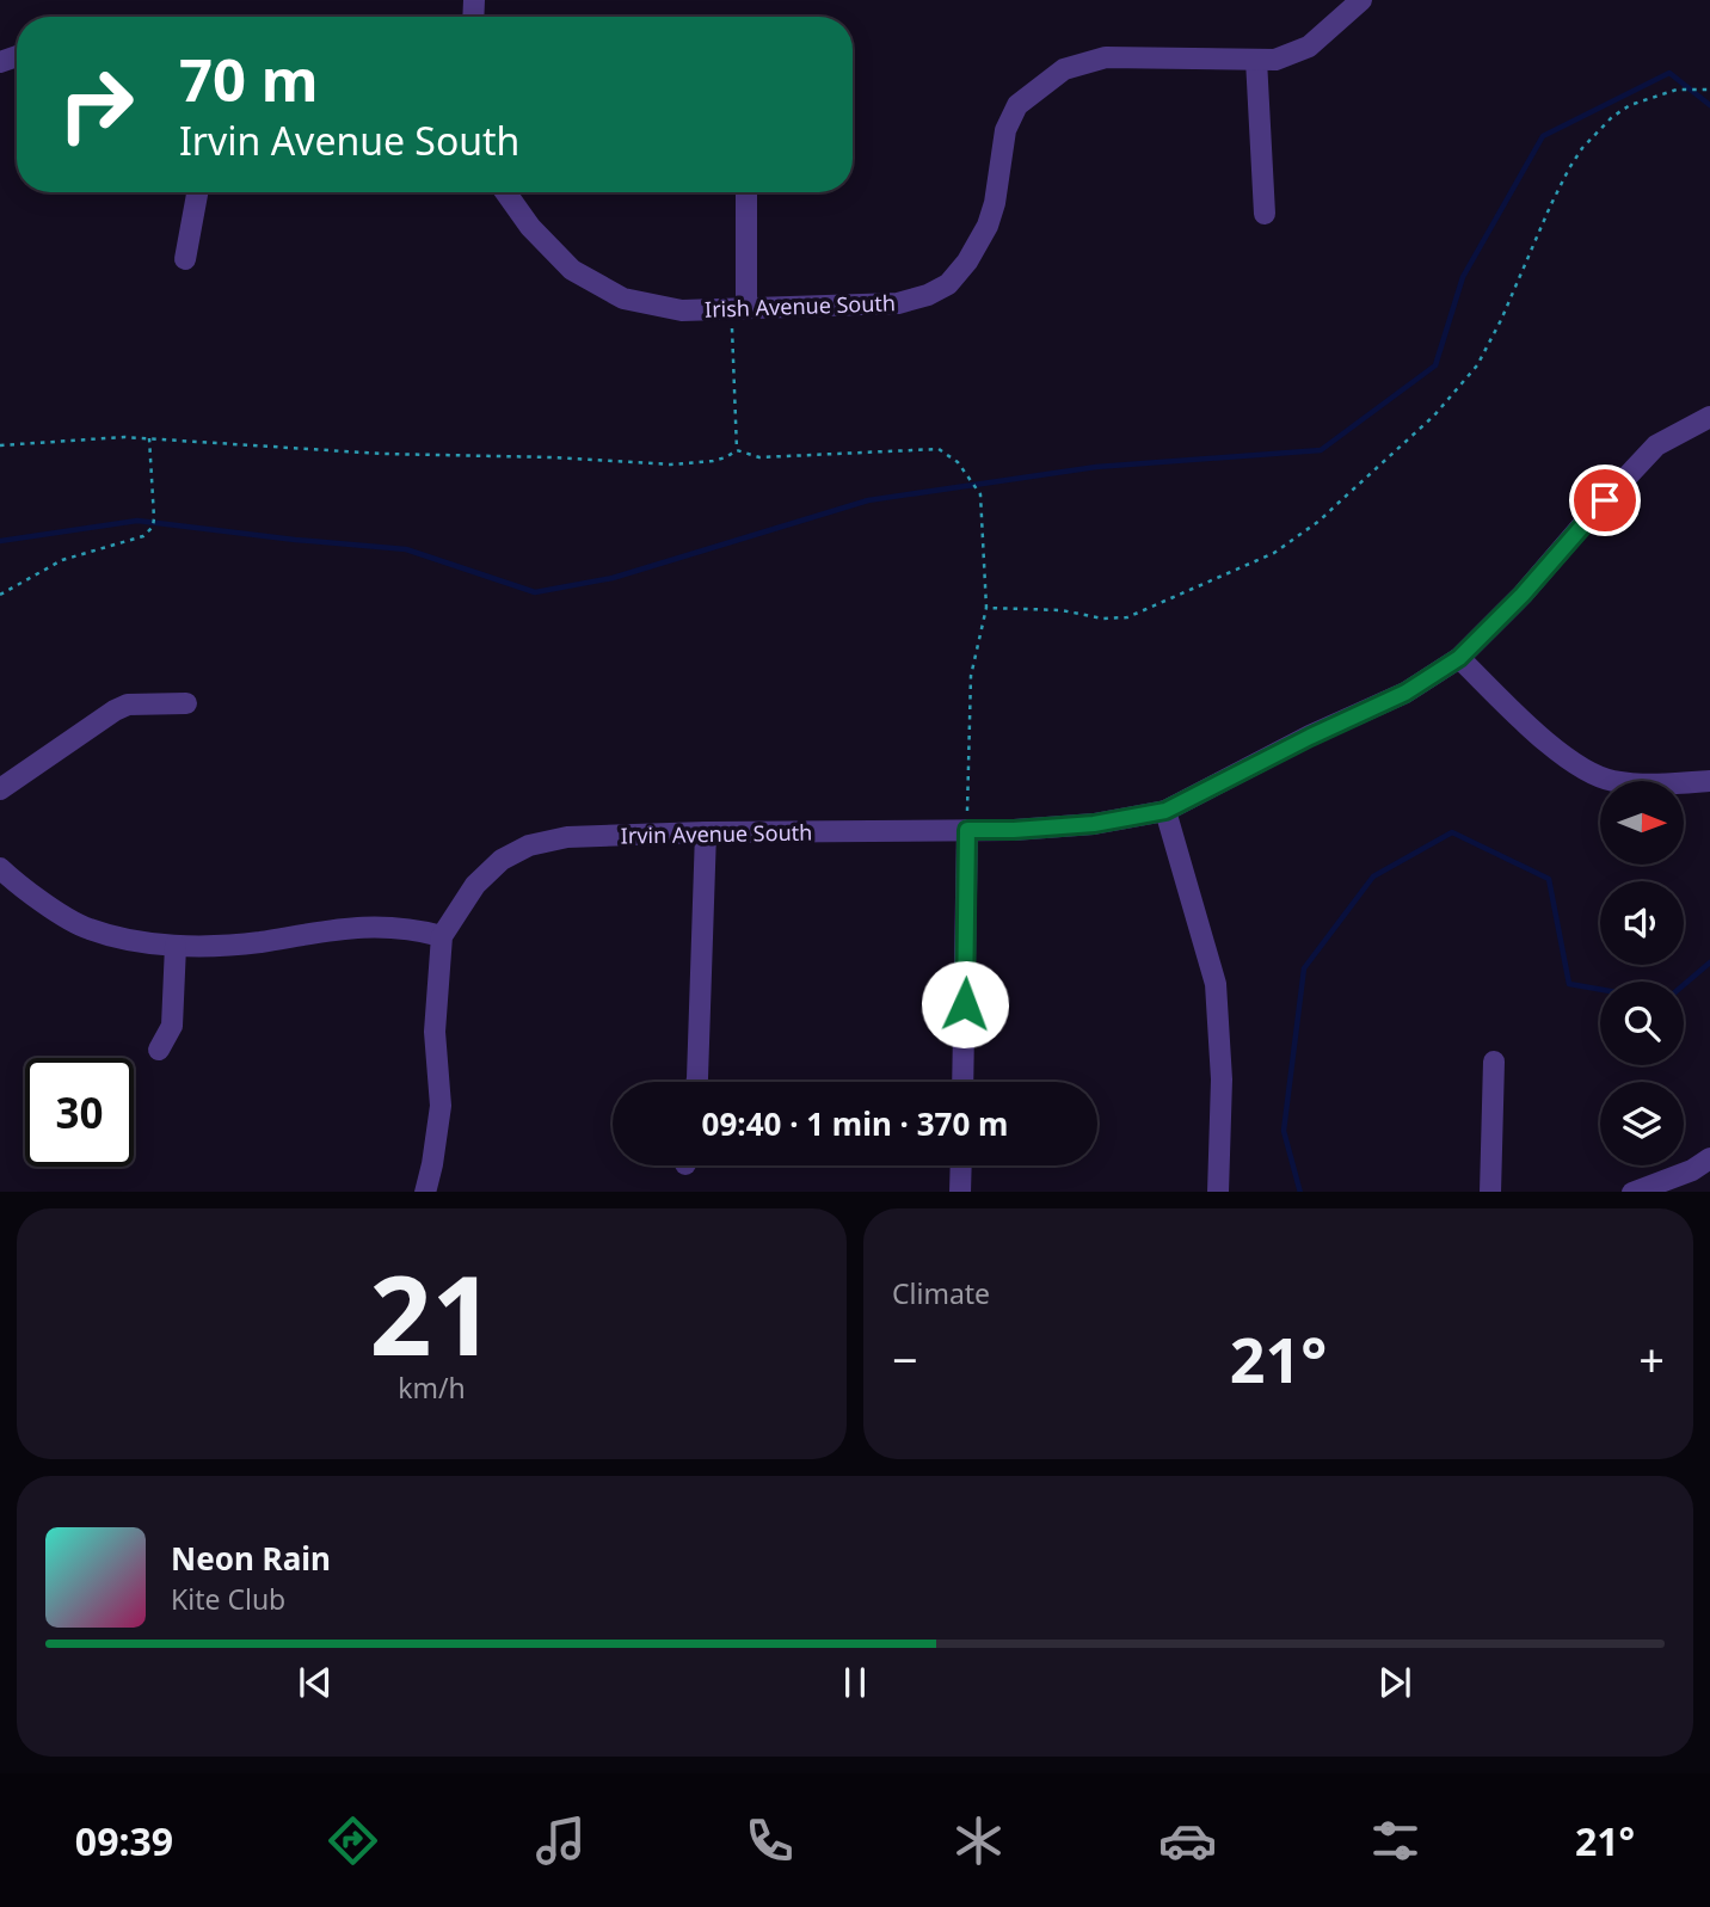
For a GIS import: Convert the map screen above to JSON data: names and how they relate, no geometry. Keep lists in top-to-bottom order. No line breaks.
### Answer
{"streets":{"street":["Irish Avenue South","Irvin Avenue South"]},"north":"right","page":{"turn":["70 m","Irvin Avenue South"],"limit":"30","trip":"09:40 · 1 min · 370 m","tile":[["21","km/h"],"Climate"],"heat":["−","21°","+"],"song":["Neon Rain","Kite Club"],"tabs":["09:39","21°"]}}
